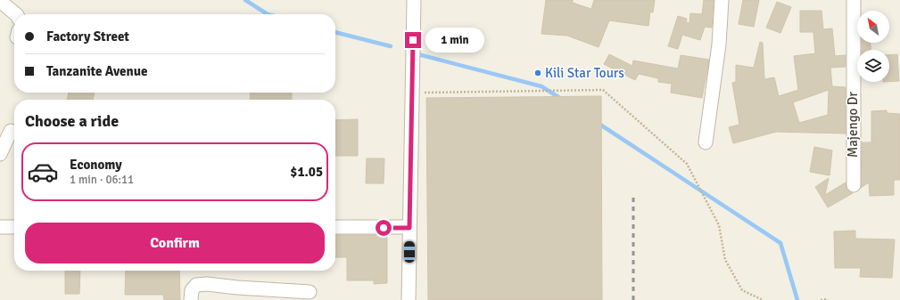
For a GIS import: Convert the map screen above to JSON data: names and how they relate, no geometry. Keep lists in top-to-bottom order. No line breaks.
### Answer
{"streets":{"street":["Majengo Dr"]},"places":["Kili Star Tours"],"north":"top left","page":{"banner":["Factory Street","Tanzanite Avenue"],"bubble":"1 min","heading":"Choose a ride","list":[{"name":"Economy","note":"1 min · 06:11","value":"$1.05"}],"buttons":"Confirm"}}
